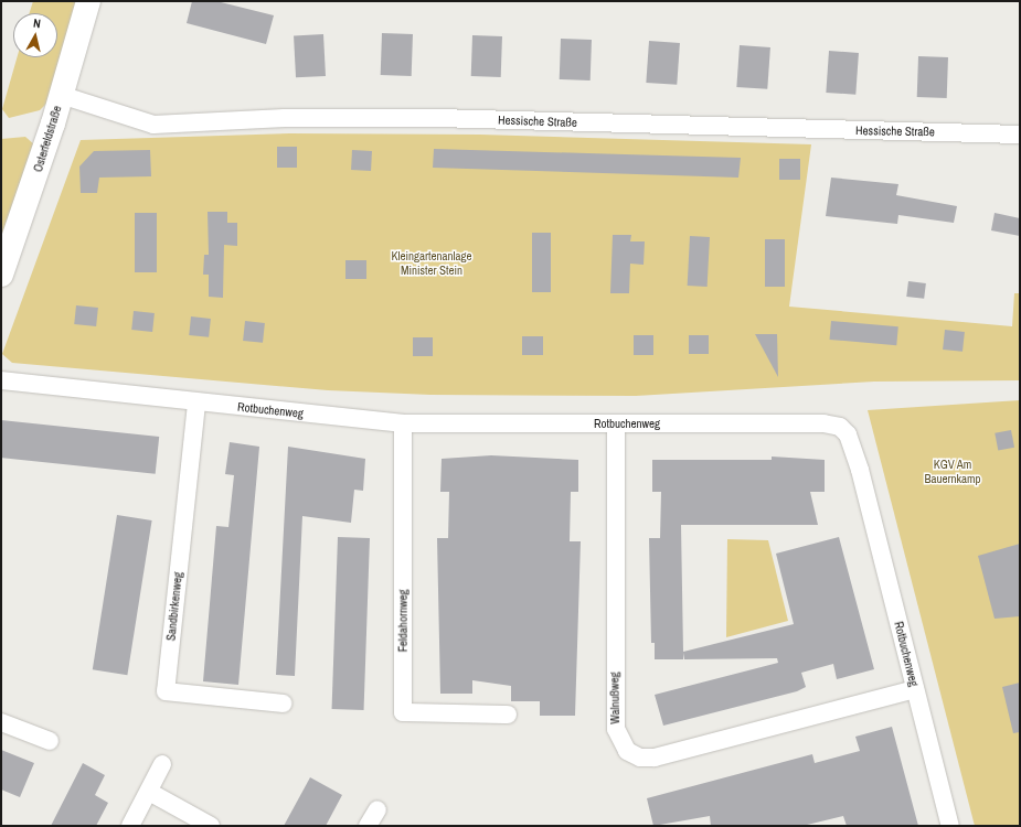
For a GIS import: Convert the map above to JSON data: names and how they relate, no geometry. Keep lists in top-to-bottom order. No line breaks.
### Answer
{"streets":{"street":["Hessische Straße","Osterfeldstraße","Rotbuchenweg","Sandbirkenweg","Feldahornweg","Walnußweg"]},"crossings":[["Hessische Straße","Osterfeldstraße"],["Rotbuchenweg","Sandbirkenweg"],["Rotbuchenweg","Feldahornweg"],["Rotbuchenweg","Walnußweg"]],"parks":["Kleingartenanlage Minister Stein","KGV Am Bauernkamp"],"north":"top"}
